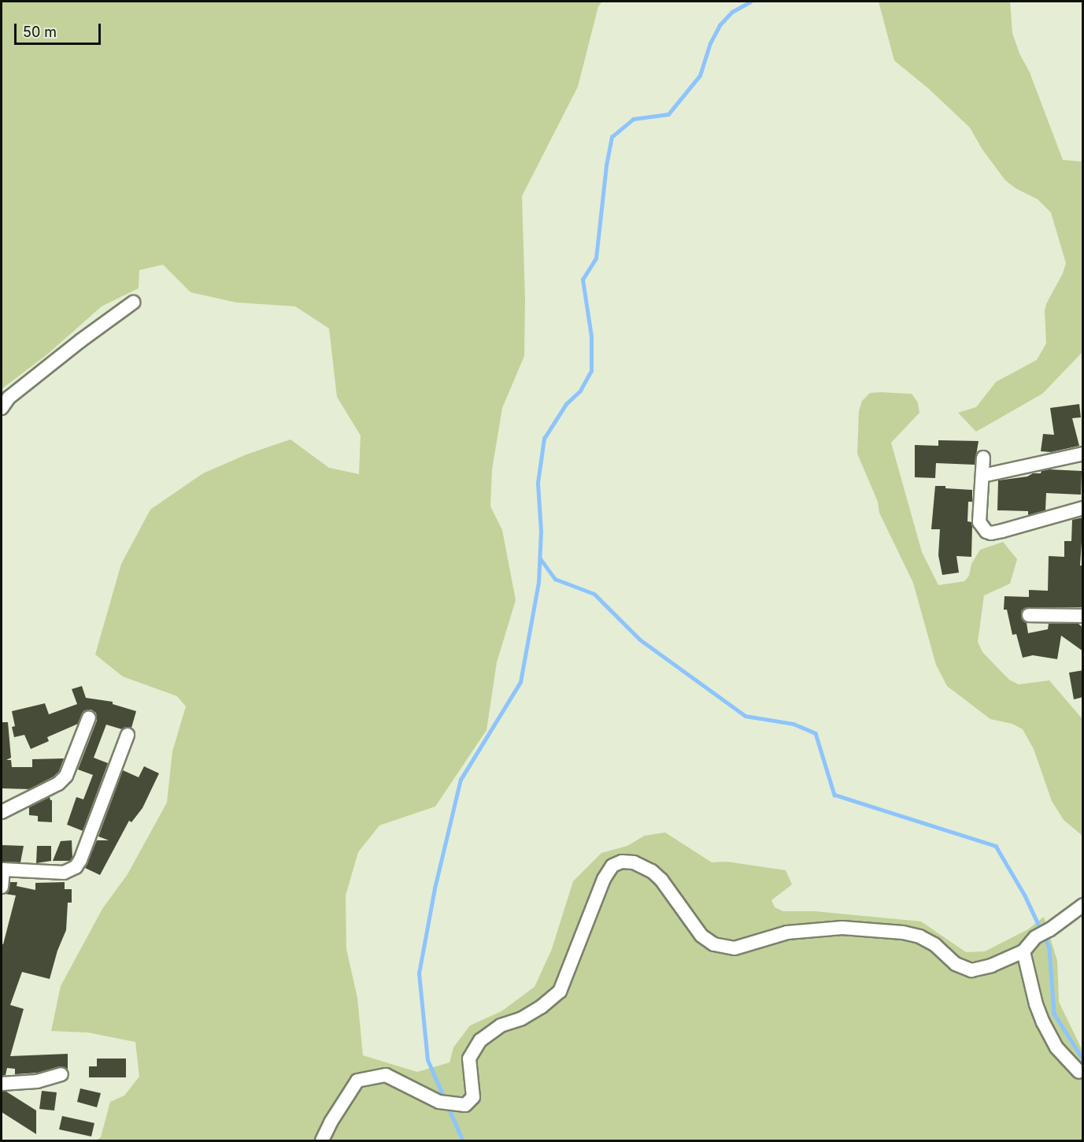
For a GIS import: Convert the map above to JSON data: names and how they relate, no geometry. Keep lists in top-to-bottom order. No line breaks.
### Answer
{"scale_bar":"50 m"}
